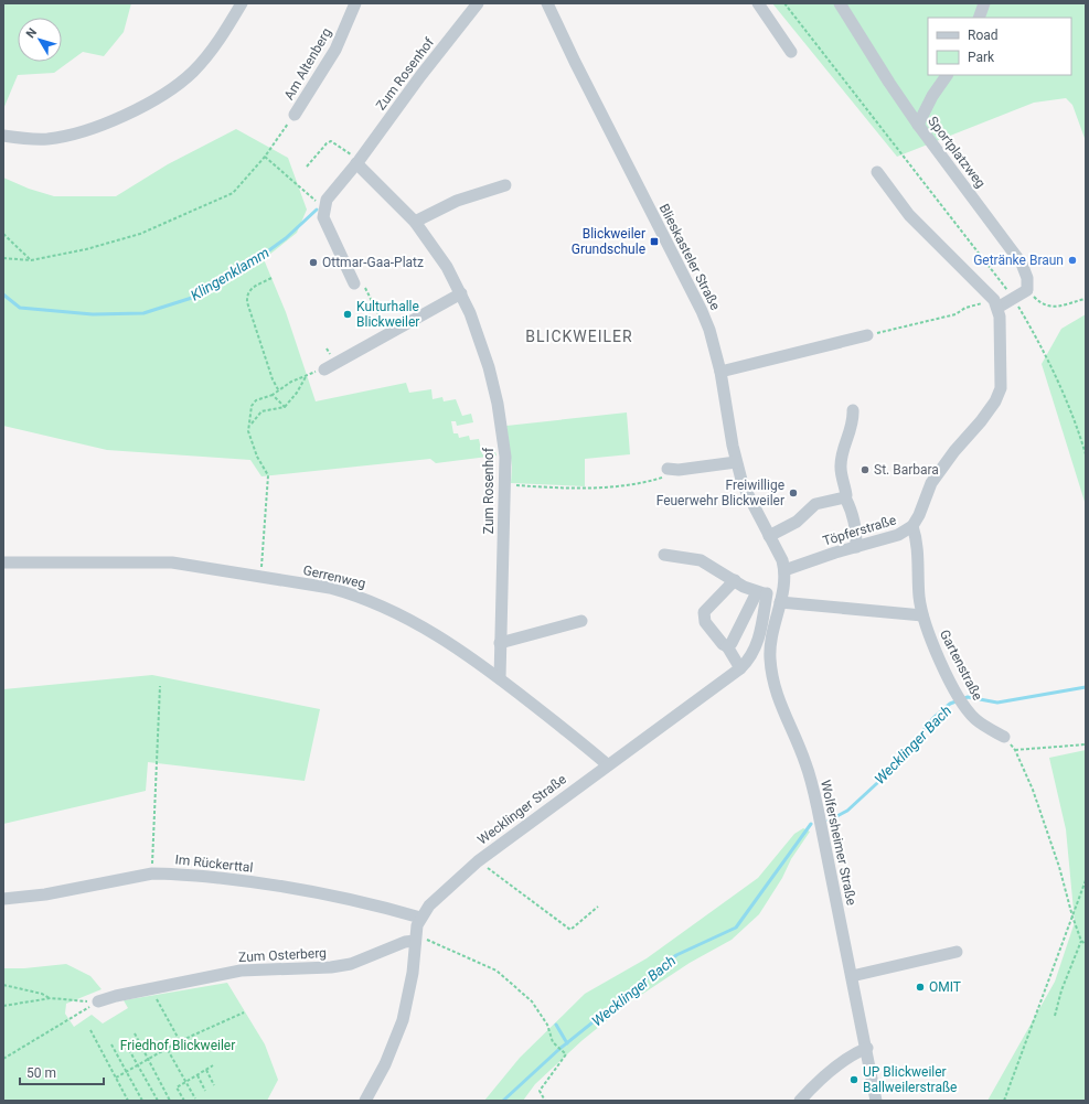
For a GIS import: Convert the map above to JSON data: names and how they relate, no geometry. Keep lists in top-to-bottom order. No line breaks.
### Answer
{"streets":{"street":["Am Altenberg","Zum Rosenhof","Sportplatzweg","Blieskasteler Straße","Töpferstraße","Gerrenweg","Gartenstraße","Wecklinger Straße","Wolfersheimer Straße","Im Rückerttal","Zum Osterberg"]},"crossings":[["Zum Rosenhof","Gerrenweg"],["Blieskasteler Straße","Töpferstraße"],["Blieskasteler Straße","Wolfersheimer Straße"],["Töpferstraße","Gartenstraße"],["Gerrenweg","Wecklinger Straße"],["Wecklinger Straße","Im Rückerttal"],["Wecklinger Straße","Zum Osterberg"]],"districts":["BLICKWEILER"],"water":["Klingenklamm","Wecklinger Bach"],"parks":["Friedhof Blickweiler"],"places":{"transit":["Blickweiler Grundschule"],"other":["Getränke Braun","Ottmar-Gaa-Platz","Kulturhalle Blickweiler","St. Barbara","Freiwillige Feuerwehr Blickweiler","OMIT","UP Blickweiler Ballweilerstraße"]},"legend":["Road","Park"],"scale_bar":"50 m","north":"top left"}
